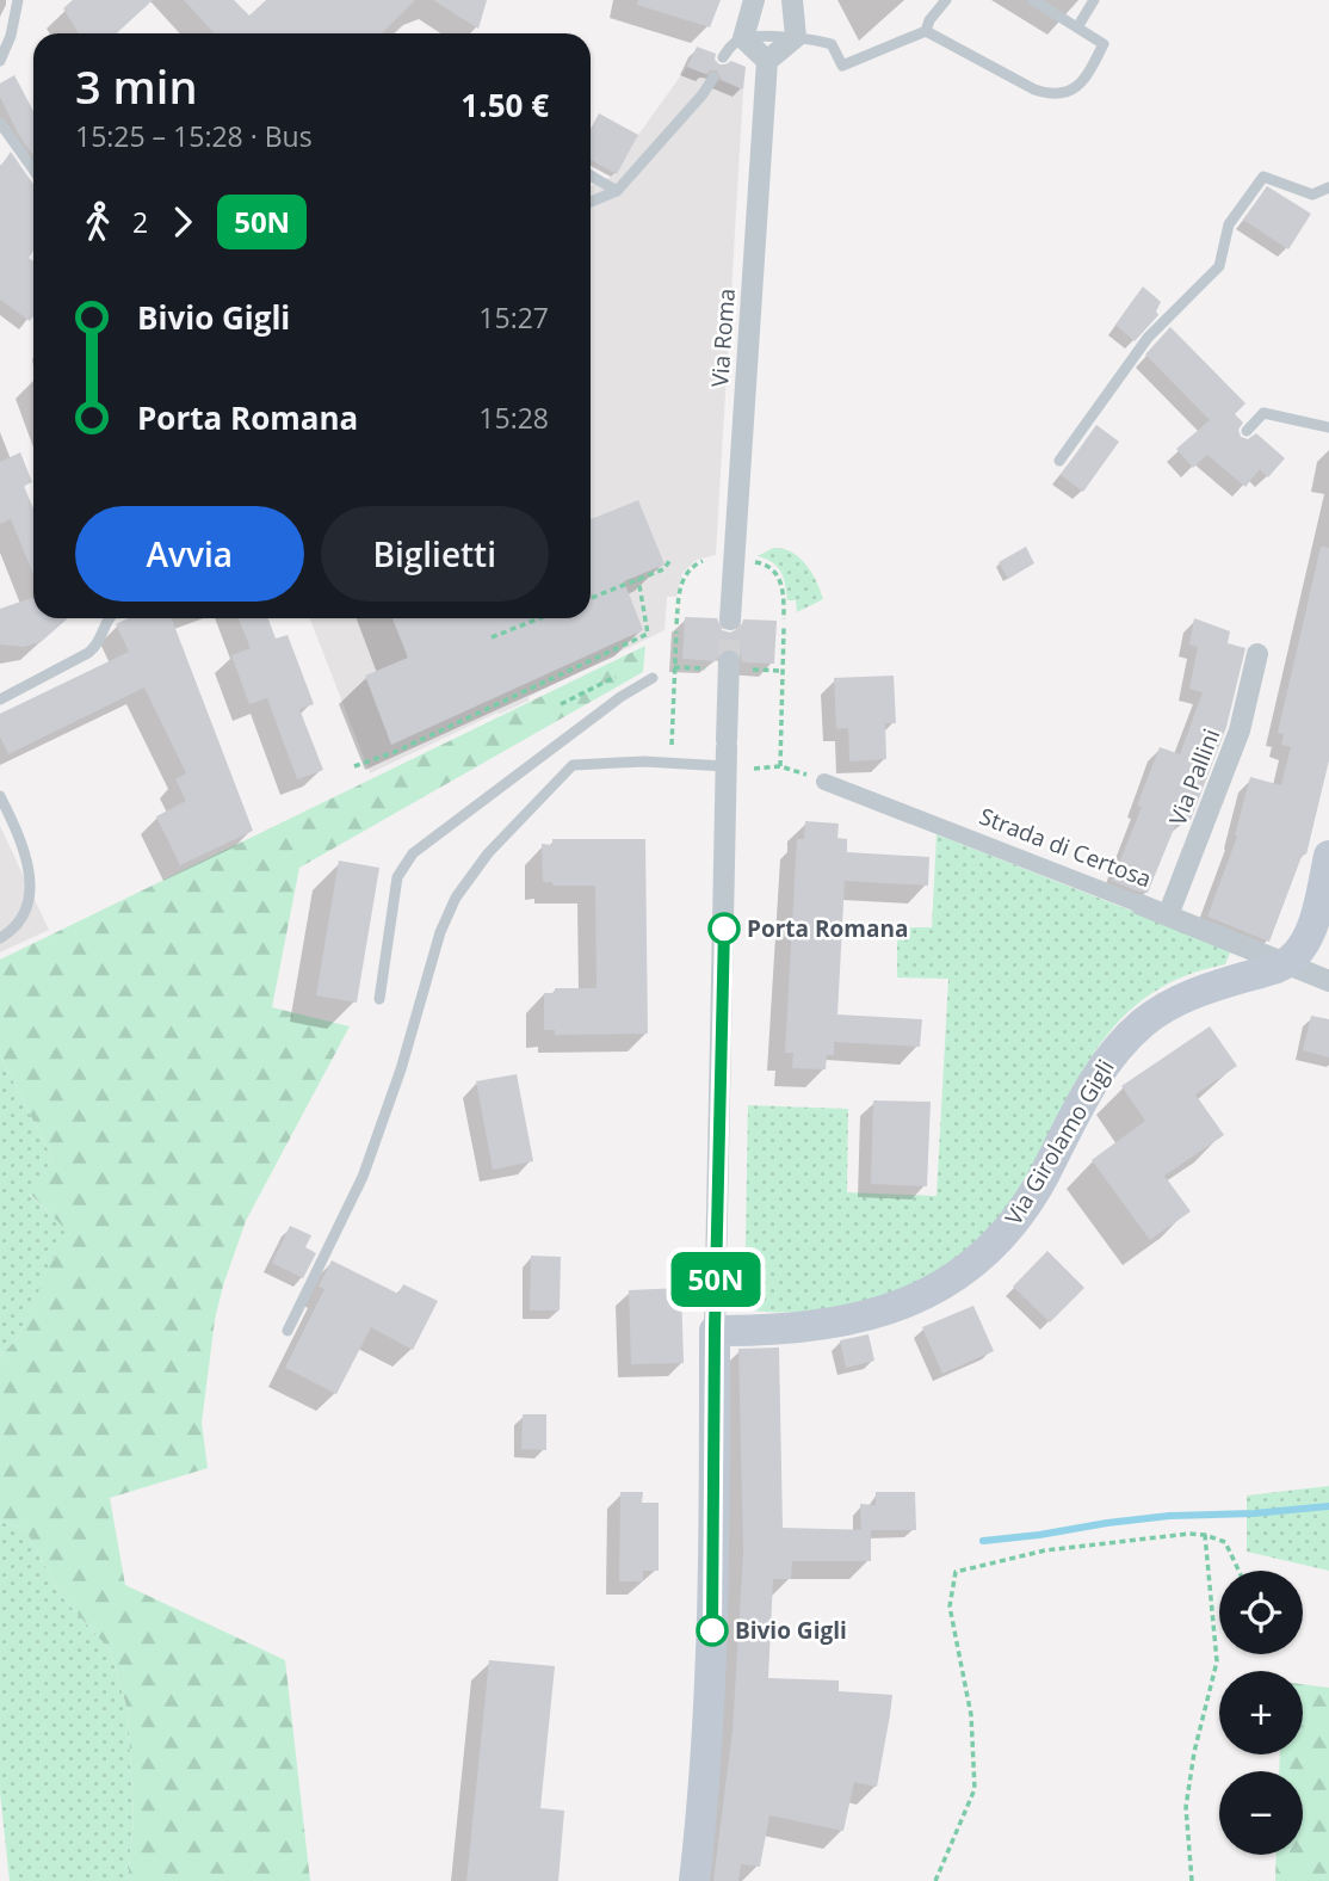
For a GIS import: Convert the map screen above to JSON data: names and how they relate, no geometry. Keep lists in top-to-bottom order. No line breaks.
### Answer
{"streets":{"main road":["Via Girolamo Gigli"],"street":["Via Roma","Via Pallini","Strada di Certosa"]},"crossings":[["Via Pallini","Strada di Certosa"],["Strada di Certosa","Via Girolamo Gigli"]],"places":["Porta Romana","Bivio Gigli"],"lines":["bus line 50N"],"page":{"on_map":"50N","heading":["3 min","15:25 – 15:28 · Bus","1.50 €"],"legs":["2","50N"],"list":[{"name":"Bivio Gigli","value":"15:27"},{"name":"Porta Romana","value":"15:28"}],"buttons":["Avvia","Biglietti"],"map_buttons":["+","−"]}}
